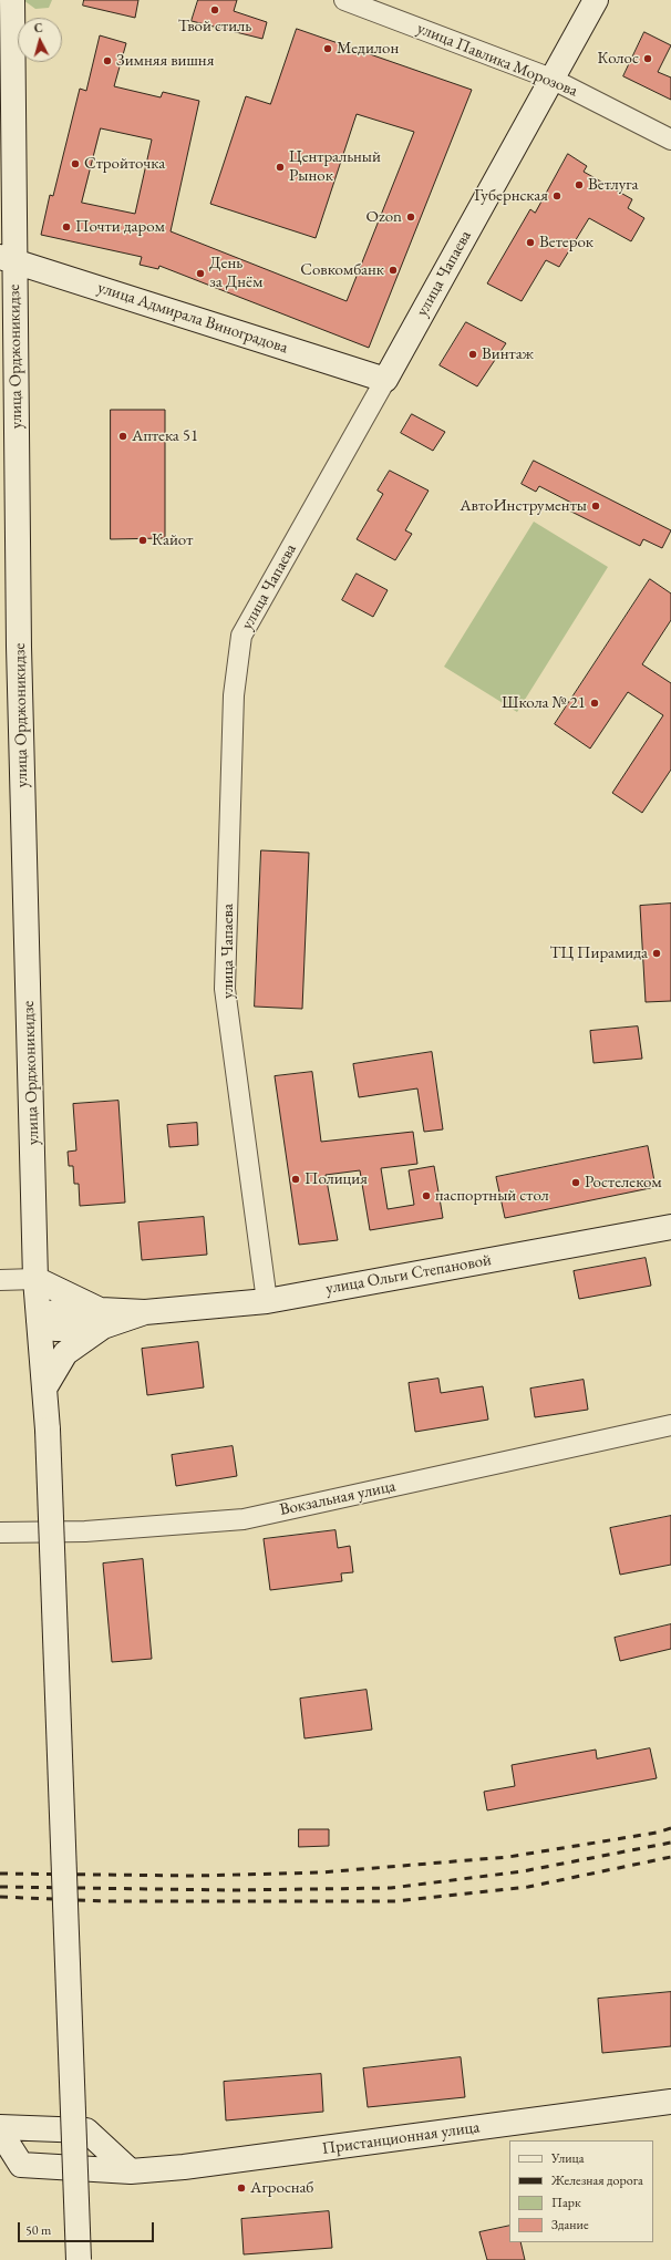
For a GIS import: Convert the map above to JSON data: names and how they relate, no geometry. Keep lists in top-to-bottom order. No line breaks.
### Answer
{"streets":{"main road":["улица Чапаева","улица Адмирала Виноградова","улица Орджоникидзе","улица Ольги Степановой","Пристанционная улица"],"street":["улица Павлика Морозова","Вокзальная улица"]},"crossings":[["улица Павлика Морозова","улица Чапаева"],["улица Чапаева","улица Адмирала Виноградова"],["улица Чапаева","улица Ольги Степановой"],["улица Адмирала Виноградова","улица Орджоникидзе"]],"places":["Твой стиль","Медилон","Колос","Зимняя вишня","Стройточка","Центральный Рынок","Ветлуга","Губернская","Ozon","Почти даром","Ветерок","Совкомбанк","День за Днём","Винтаж","Аптека 51","АвтоИнструменты","Кайот","Школа № 21","ТЦ Пирамида","Полиция","Ростелеком","паспортный стол","Агроснаб"],"legend":["Улица","Железная дорога","Парк","Здание"],"scale_bar":"50 m","north":"top"}
